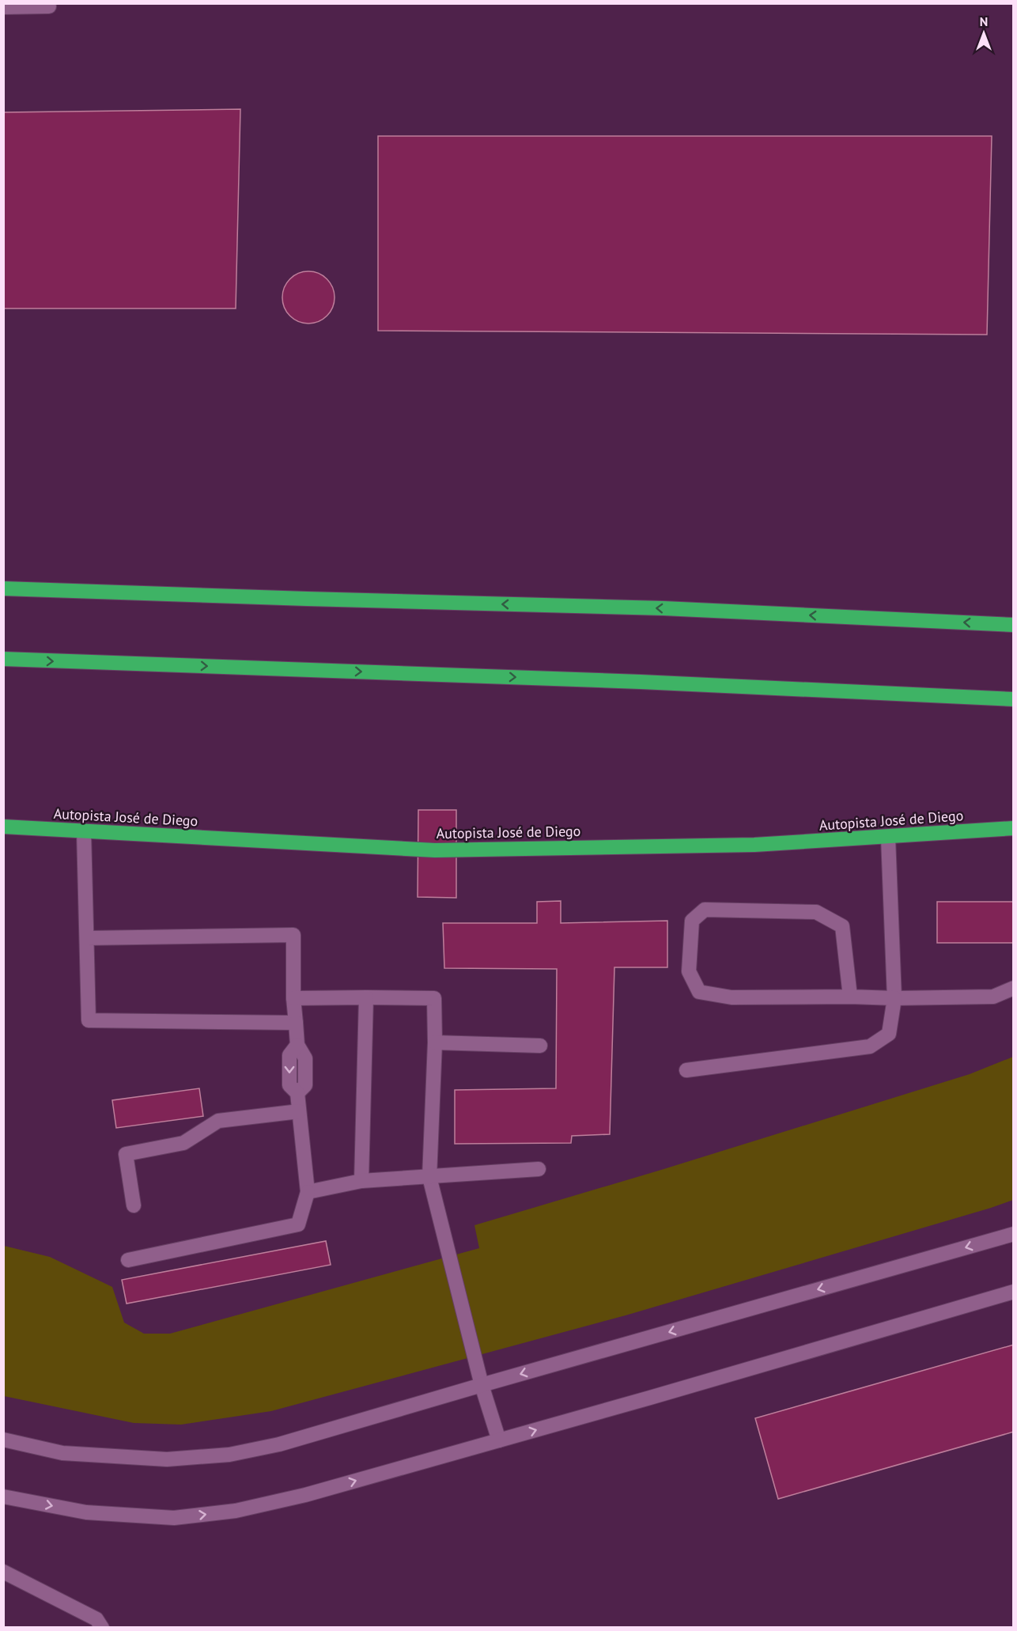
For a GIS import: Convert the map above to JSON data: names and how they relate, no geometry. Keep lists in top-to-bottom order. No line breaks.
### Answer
{"streets":{"highway":["Autopista José de Diego"]},"north":"top"}
